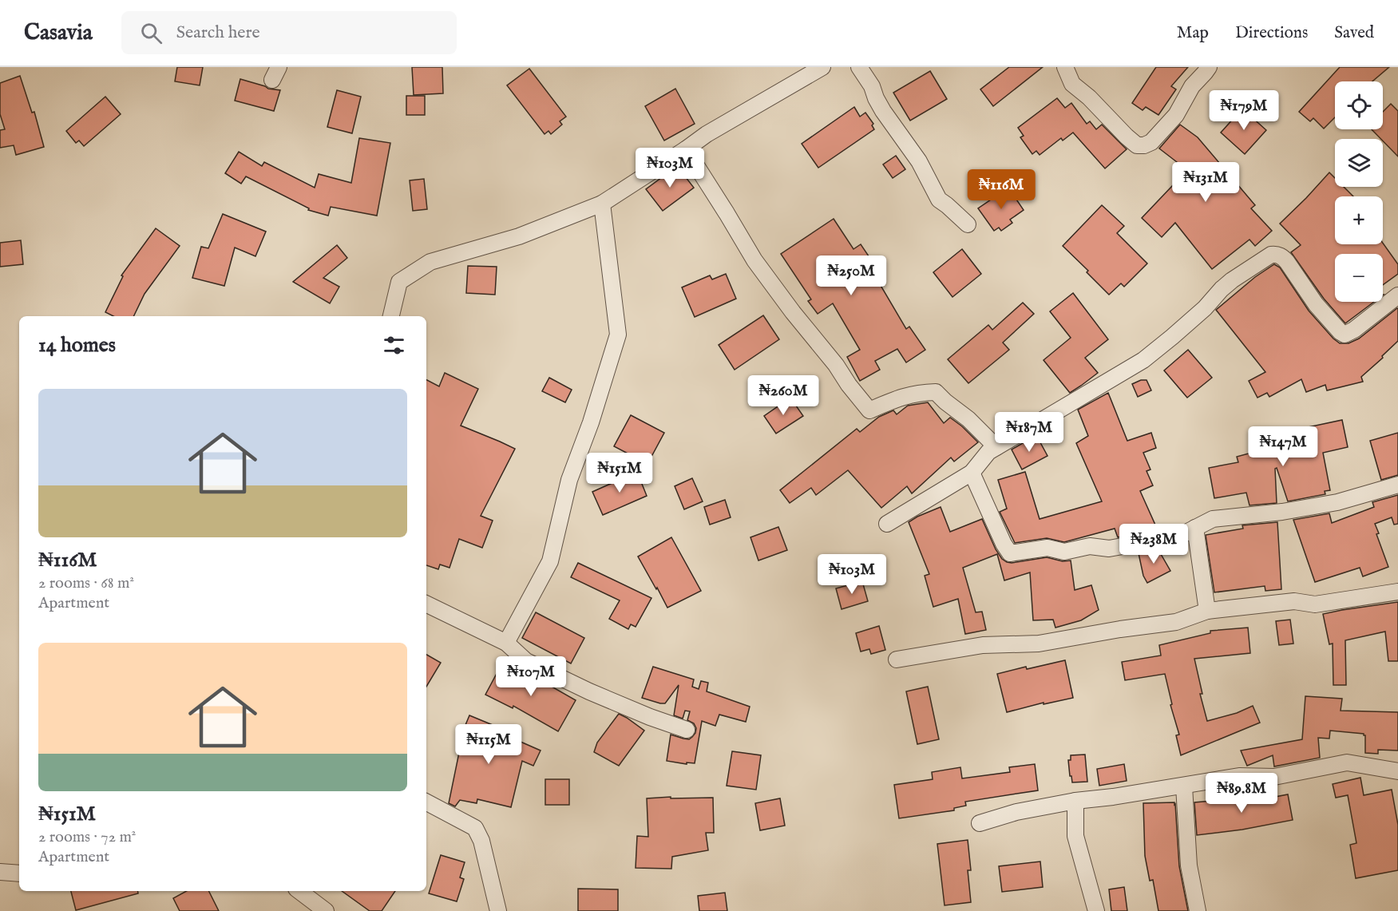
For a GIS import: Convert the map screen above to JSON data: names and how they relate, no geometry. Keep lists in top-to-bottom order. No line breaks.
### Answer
{"page":{"header":"Casavia","search":"Search here","nav":["Map","Directions","Saved"],"map_buttons":["+","−"],"price":["₦179M","₦103M","₦131M","₦116M","₦250M","₦260M","₦187M","₦147M","₦151M","₦238M","₦103M","₦107M","₦115M","₦89.8M"],"heading":"14 homes","list":[{"name":"₦116M","note":"2 rooms · 68 m² · Apartment"},{"name":"₦151M","note":"2 rooms · 72 m² · Apartment"}]}}
